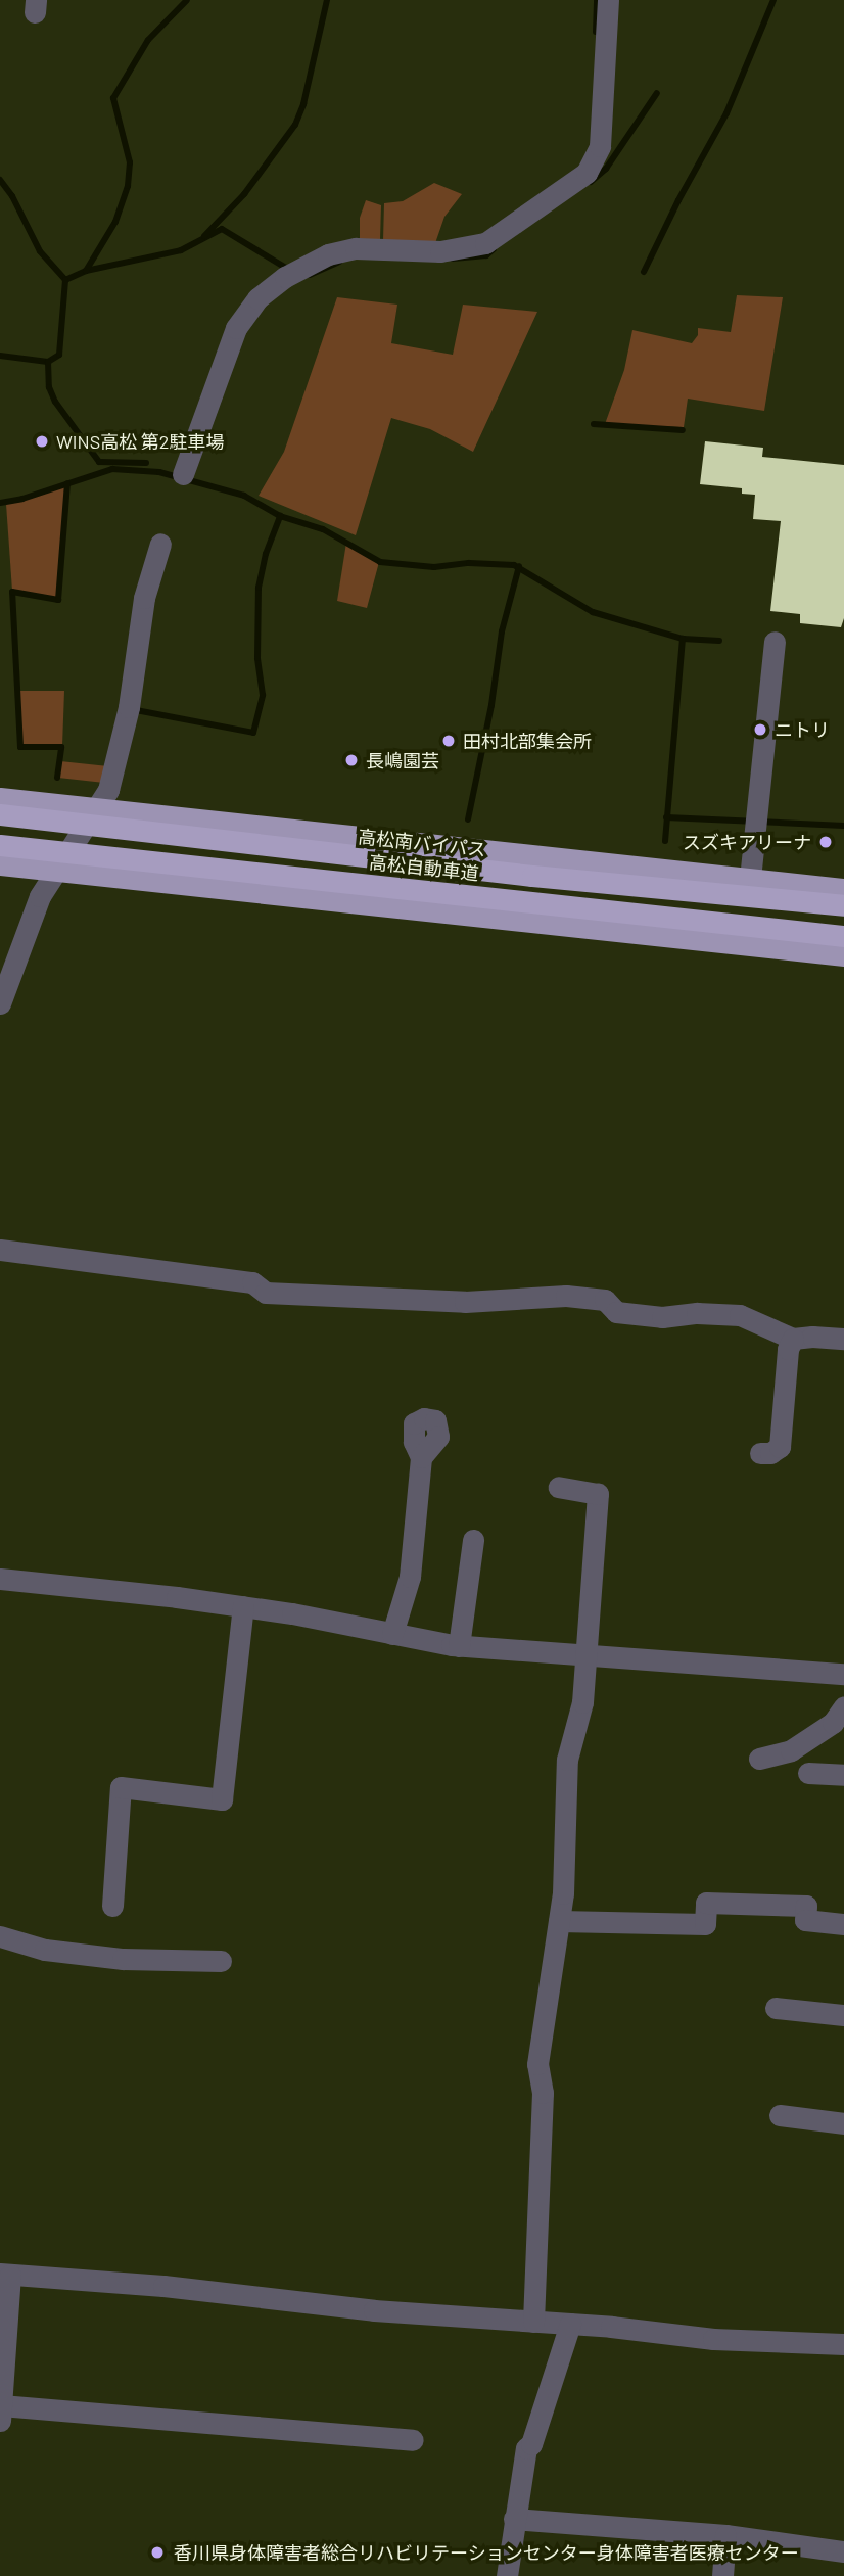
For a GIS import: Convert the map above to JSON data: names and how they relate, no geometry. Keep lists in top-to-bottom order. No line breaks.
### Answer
{"streets":{"highway":["高松南バイパス","高松自動車道"]},"places":["WINS高松 第2駐車場","ニトリ","田村北部集会所","長嶋園芸","スズキアリーナ","香川県身体障害者総合リハビリテーションセンター身体障害者医療センター"]}
